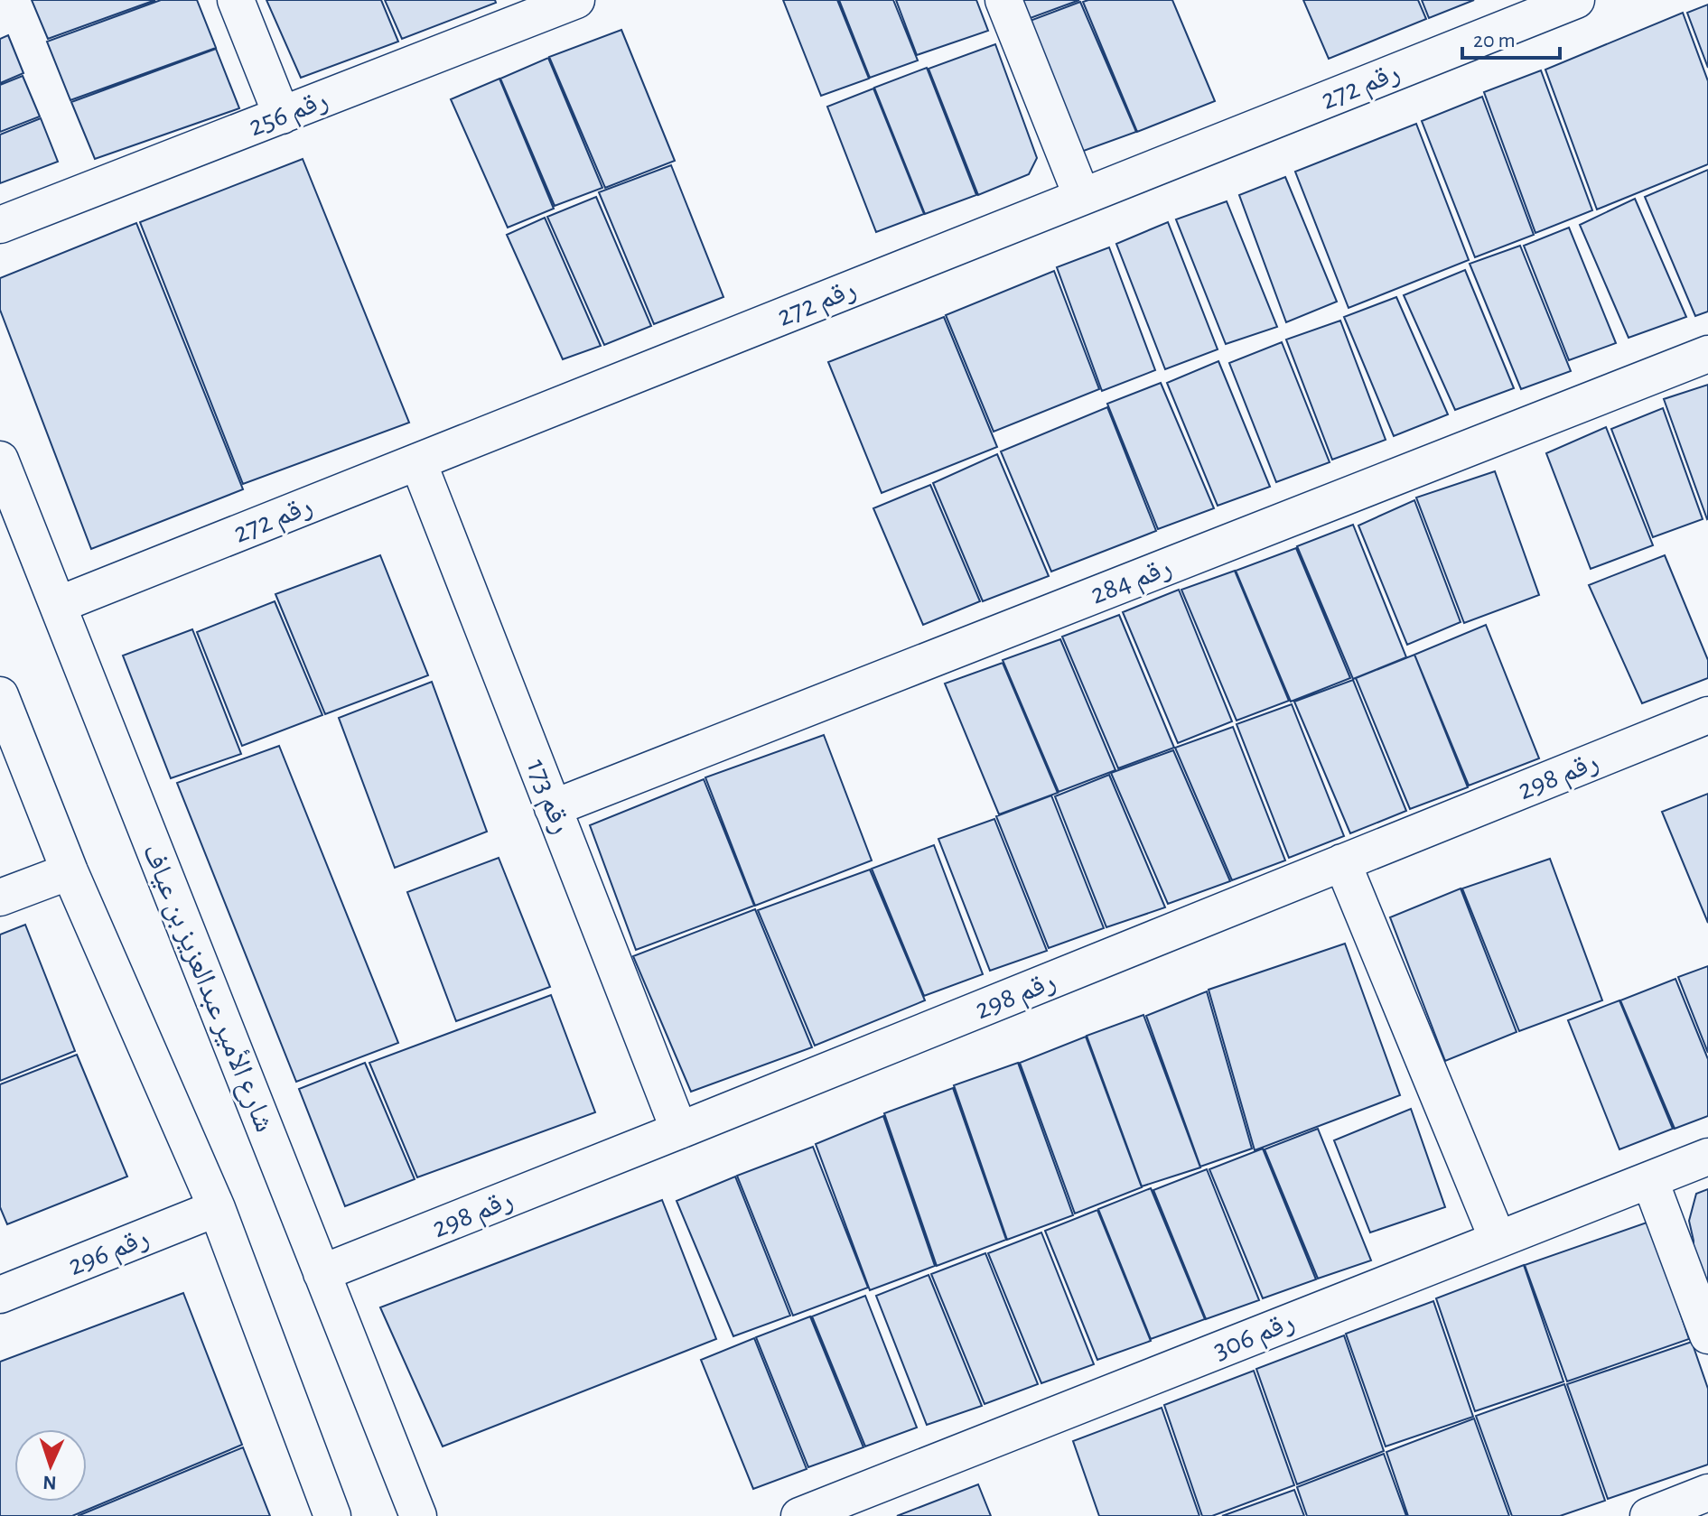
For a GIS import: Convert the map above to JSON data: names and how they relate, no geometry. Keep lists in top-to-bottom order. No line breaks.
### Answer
{"streets":{"street":["رقم 272","رقم 256","رقم 284","رقم 298","رقم 173","شارع الأمير عبدالعزيز بن عياف","رقم 296","رقم 306"]},"crossings":[["رقم 272","رقم 173"],["رقم 272","شارع الأمير عبدالعزيز بن عياف"],["رقم 284","رقم 173"],["رقم 298","رقم 173"],["رقم 298","شارع الأمير عبدالعزيز بن عياف"]],"scale_bar":"20 m","north":"bottom"}
